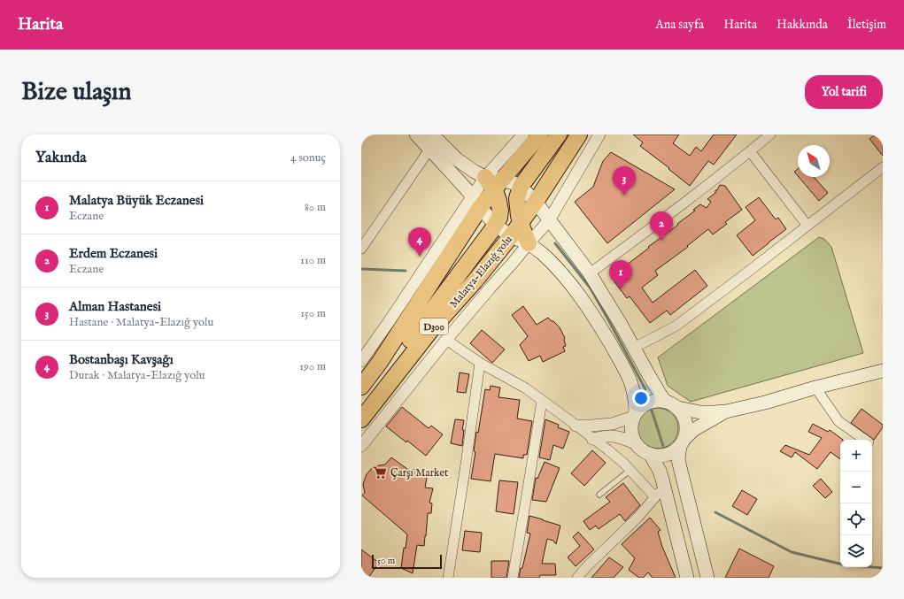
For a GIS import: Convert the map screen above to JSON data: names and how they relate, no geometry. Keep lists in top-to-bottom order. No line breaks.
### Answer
{"streets":{"highway":["Malatya-Elazığ yolu","D300"]},"places":{"supermarket":["Çarşı Market"]},"scale_bar":"50 m","north":"top left","page":{"header":"Harita","nav":["Ana sayfa","Harita","Hakkında","İletişim"],"buttons":"Yol tarifi","title":"Bize ulaşın","heading":["Yakında","4 sonuç"],"pins":["3","2","4","1"],"list":[{"mark":"1","name":"Malatya Büyük Eczanesi","note":"Eczane","value":"80 m"},{"mark":"2","name":"Erdem Eczanesi","note":"Eczane","value":"110 m"},{"mark":"3","name":"Alman Hastanesi","note":"Hastane · Malatya-Elazığ yolu","value":"150 m"},{"mark":"4","name":"Bostanbaşı Kavşağı","note":"Durak · Malatya-Elazığ yolu","value":"190 m"}],"map_buttons":["+","−"],"scale":"50 m"}}
